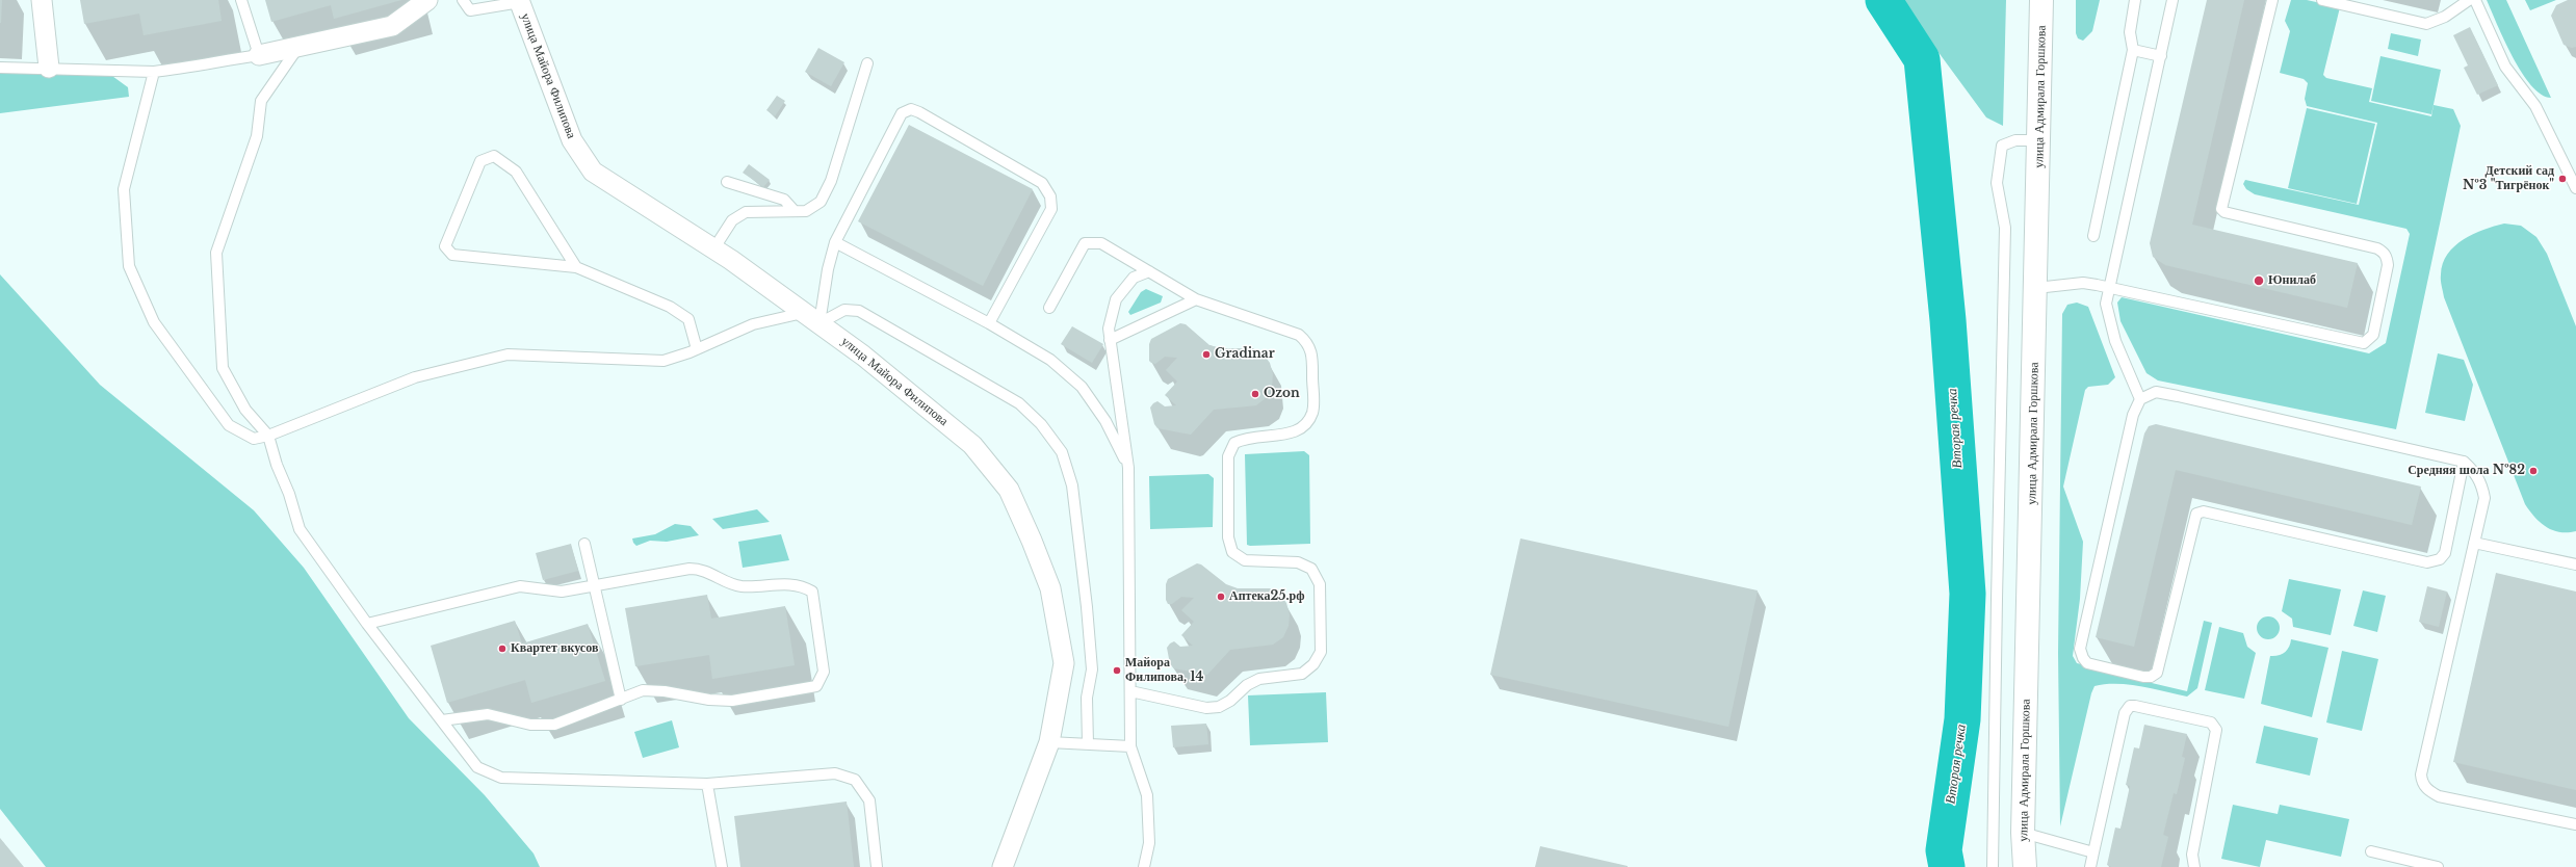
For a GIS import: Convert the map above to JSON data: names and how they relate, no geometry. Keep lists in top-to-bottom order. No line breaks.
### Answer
{"streets":{"main road":["улица Адмирала Горшкова"],"street":["улица Майора Филипова"]},"water":["Вторая речка"],"places":["Детский сад №3 \"Тигрёнок\"","Юнилаб","Gradinar","Ozon","Средняя шола №82","Аптека25.рф","Квартет вкусов","Майора Филипова, 14"]}
